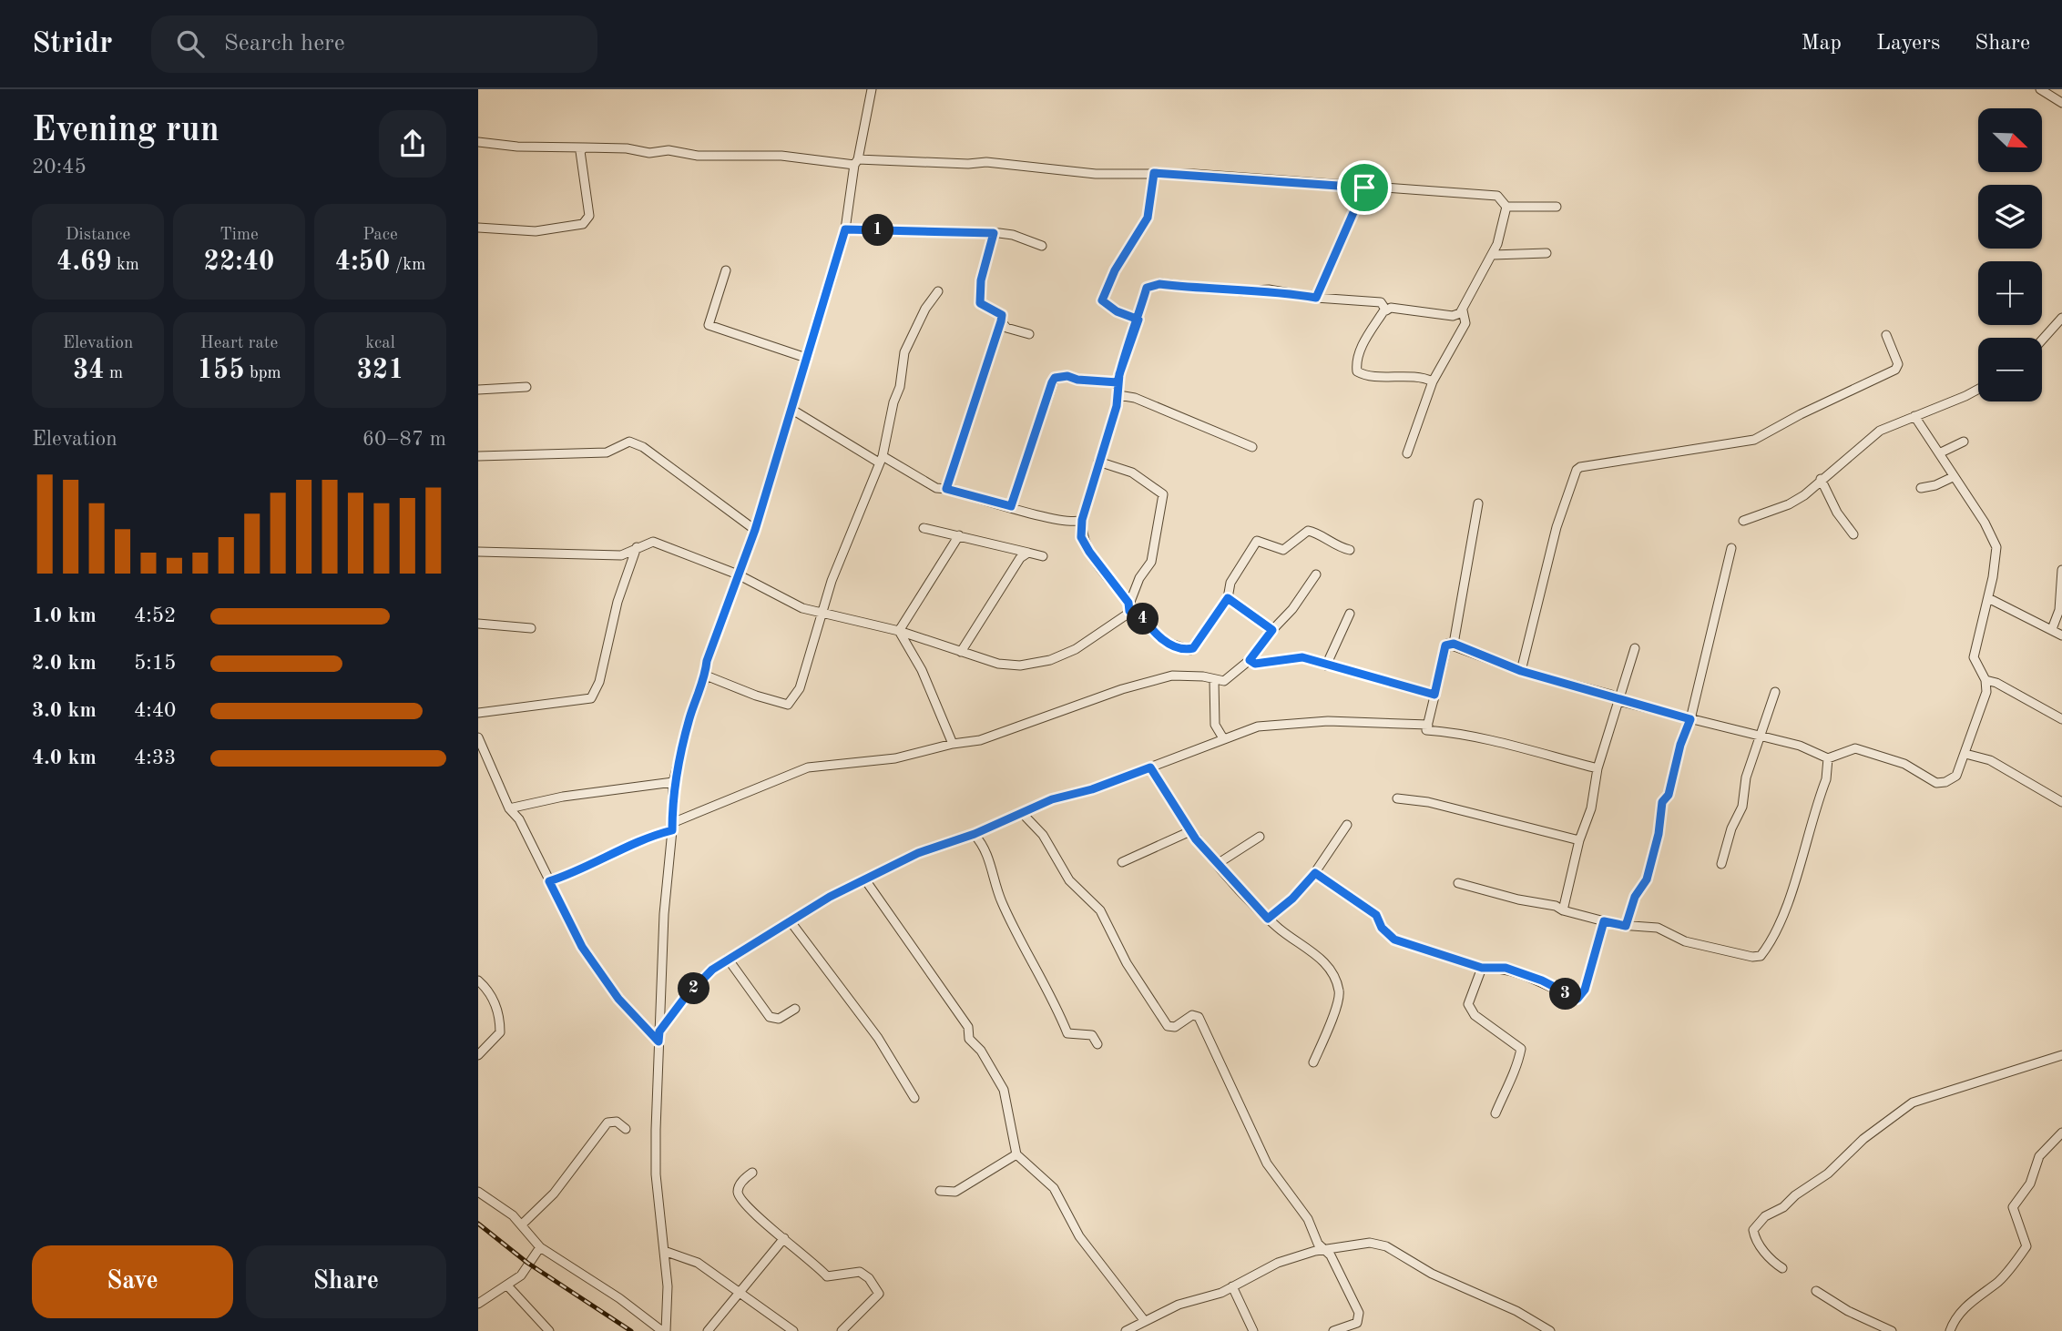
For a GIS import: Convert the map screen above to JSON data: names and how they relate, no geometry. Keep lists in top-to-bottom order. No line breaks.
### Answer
{"north":"bottom right","page":{"header":"Stridr","search":"Search here","nav":["Map","Layers","Share"],"heading":["Evening run","20:45"],"map_buttons":["+","−"],"stats":[["Distance","4.69 km"],["Time","22:40"],["Pace","4:50 /km"],["Elevation","34 m"],["Heart rate","155 bpm"],["kcal","321"]],"pins":["1","4","2","3"],"chart":["Elevation","60–87 m"],"list":[{"name":"1.0 km","note":"4:52"},{"name":"2.0 km","note":"5:15"},{"name":"3.0 km","note":"4:40"},{"name":"4.0 km","note":"4:33"}],"buttons":["Save","Share"]}}
